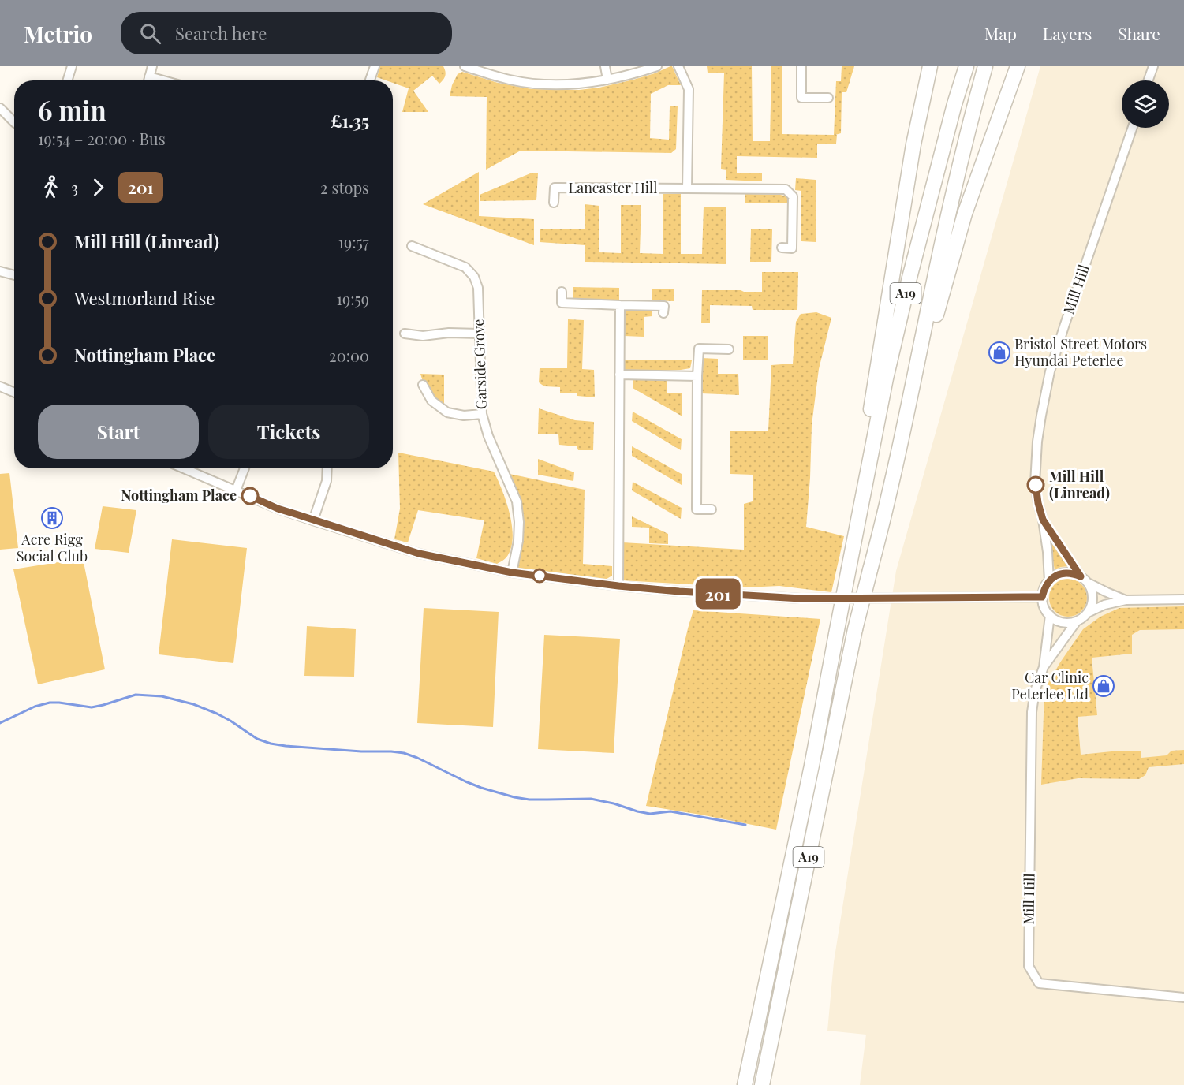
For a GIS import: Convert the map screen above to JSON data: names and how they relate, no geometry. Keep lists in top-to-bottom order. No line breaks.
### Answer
{"streets":{"highway":["A19"],"street":["Lancaster Hill","Mill Hill","Garside Grove"]},"places":{"shop":["Bristol Street Motors Hyundai Peterlee","Car Clinic Peterlee Ltd"],"other":["Mill Hill (Linread)","Nottingham Place"],"building":["Acre Rigg Social Club"]},"lines":["bus line 201"],"page":{"header":"Metrio","search":"Search here","nav":["Map","Layers","Share"],"on_map":"201","heading":["6 min","19:54 – 20:00 · Bus","£1.35"],"legs":["3","201","2 stops"],"list":[{"name":"Mill Hill (Linread)","value":"19:57"},{"name":"Westmorland Rise","value":"19:59"},{"name":"Nottingham Place","value":"20:00"}],"buttons":["Start","Tickets"]}}
